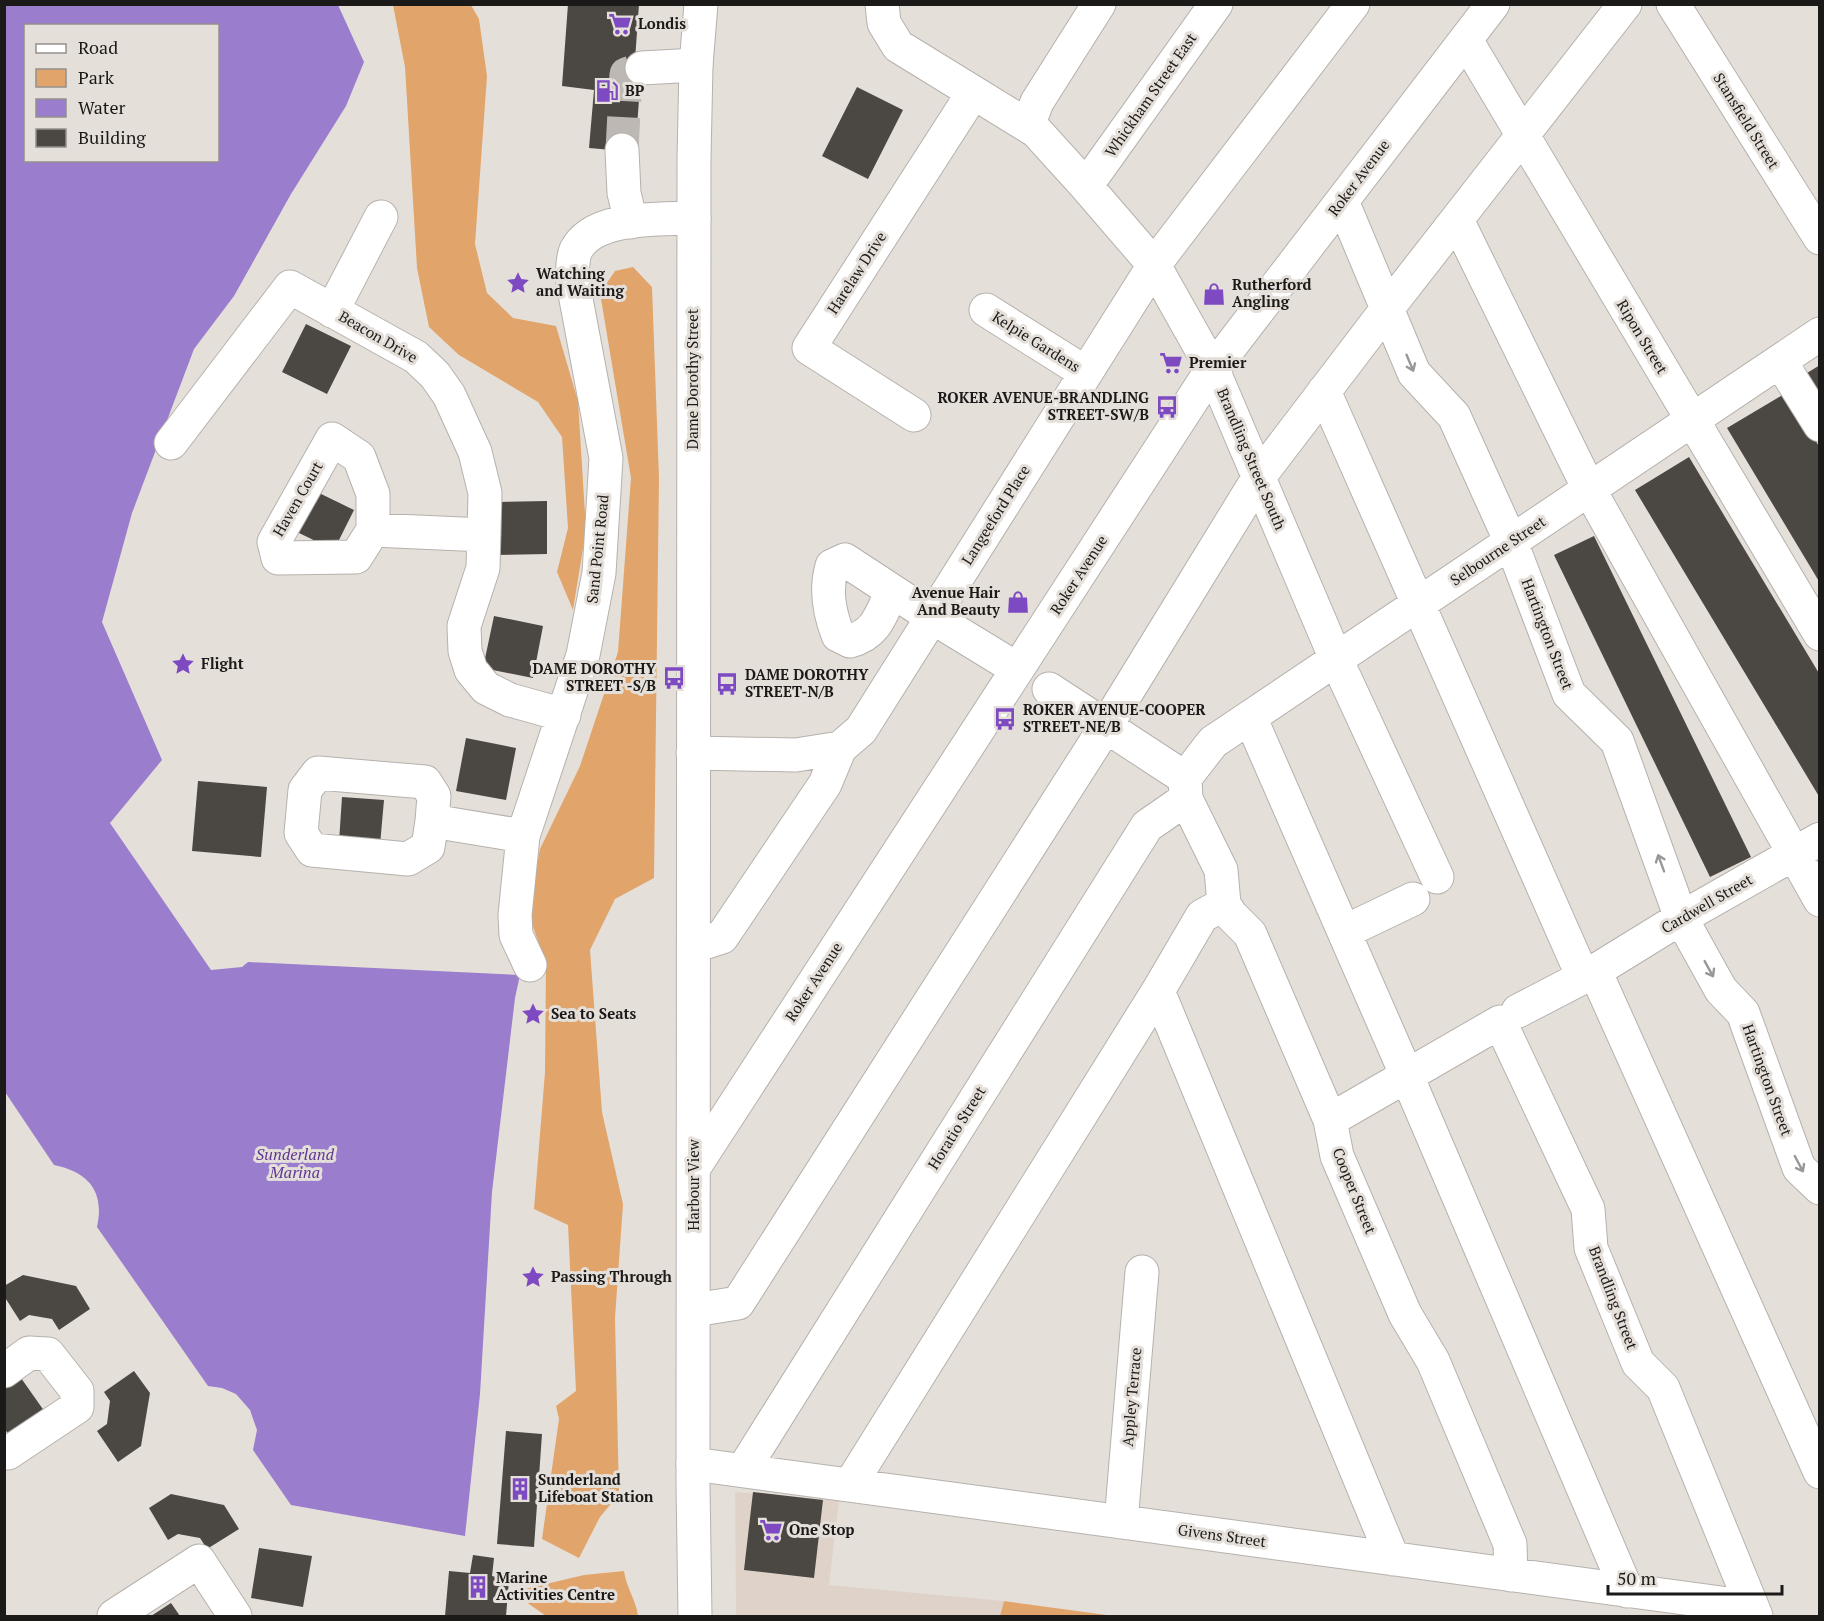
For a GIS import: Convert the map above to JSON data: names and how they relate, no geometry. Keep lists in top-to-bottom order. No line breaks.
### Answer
{"streets":{"street":["Whickham Street East","Stansfield Street","Roker Avenue","Harelaw Drive","Beacon Drive","Ripon Street","Kelpie Gardens","Dame Dorothy Street","Brandling Street South","Langeeford Place","Sand Point Road","Selbourne Street","Hartington Street","Cardwell Street","Horatio Street","Harbour View","Cooper Street","Brandling Street","Appley Terrace","Givens Street"]},"crossings":[["Whickham Street East","Brandling Street South"],["Roker Avenue","Ripon Street"],["Roker Avenue","Brandling Street South"],["Roker Avenue","Hartington Street"],["Roker Avenue","Harbour View"],["Harelaw Drive","Brandling Street South"],["Beacon Drive","Sand Point Road"],["Ripon Street","Selbourne Street"],["Kelpie Gardens","Langeeford Place"],["Dame Dorothy Street","Sand Point Road"],["Dame Dorothy Street","Harbour View"],["Brandling Street South","Langeeford Place"],["Brandling Street South","Selbourne Street"],["Selbourne Street","Hartington Street"],["Selbourne Street","Horatio Street"],["Hartington Street","Cardwell Street"],["Horatio Street","Givens Street"],["Harbour View","Givens Street"],["Cooper Street","Brandling Street"],["Cooper Street","Givens Street"],["Brandling Street","Givens Street"],["Appley Terrace","Givens Street"]],"water":["Sunderland Marina"],"places":{"supermarket":["Londis","Premier","One Stop"],"fuel station":["BP"],"place":["Watching and Waiting","Flight","Sea to Seats","Passing Through"],"shop":["Rutherford Angling","Avenue Hair And Beauty"],"bus stop":["ROKER AVENUE-BRANDLING STREET-SW/B","DAME DOROTHY STREET -S/B","DAME DOROTHY STREET-N/B","ROKER AVENUE-COOPER STREET-NE/B"],"building":["Sunderland Lifeboat Station","Marine Activities Centre"]},"legend":["Road","Park","Water","Building"],"scale_bar":"50 m"}
